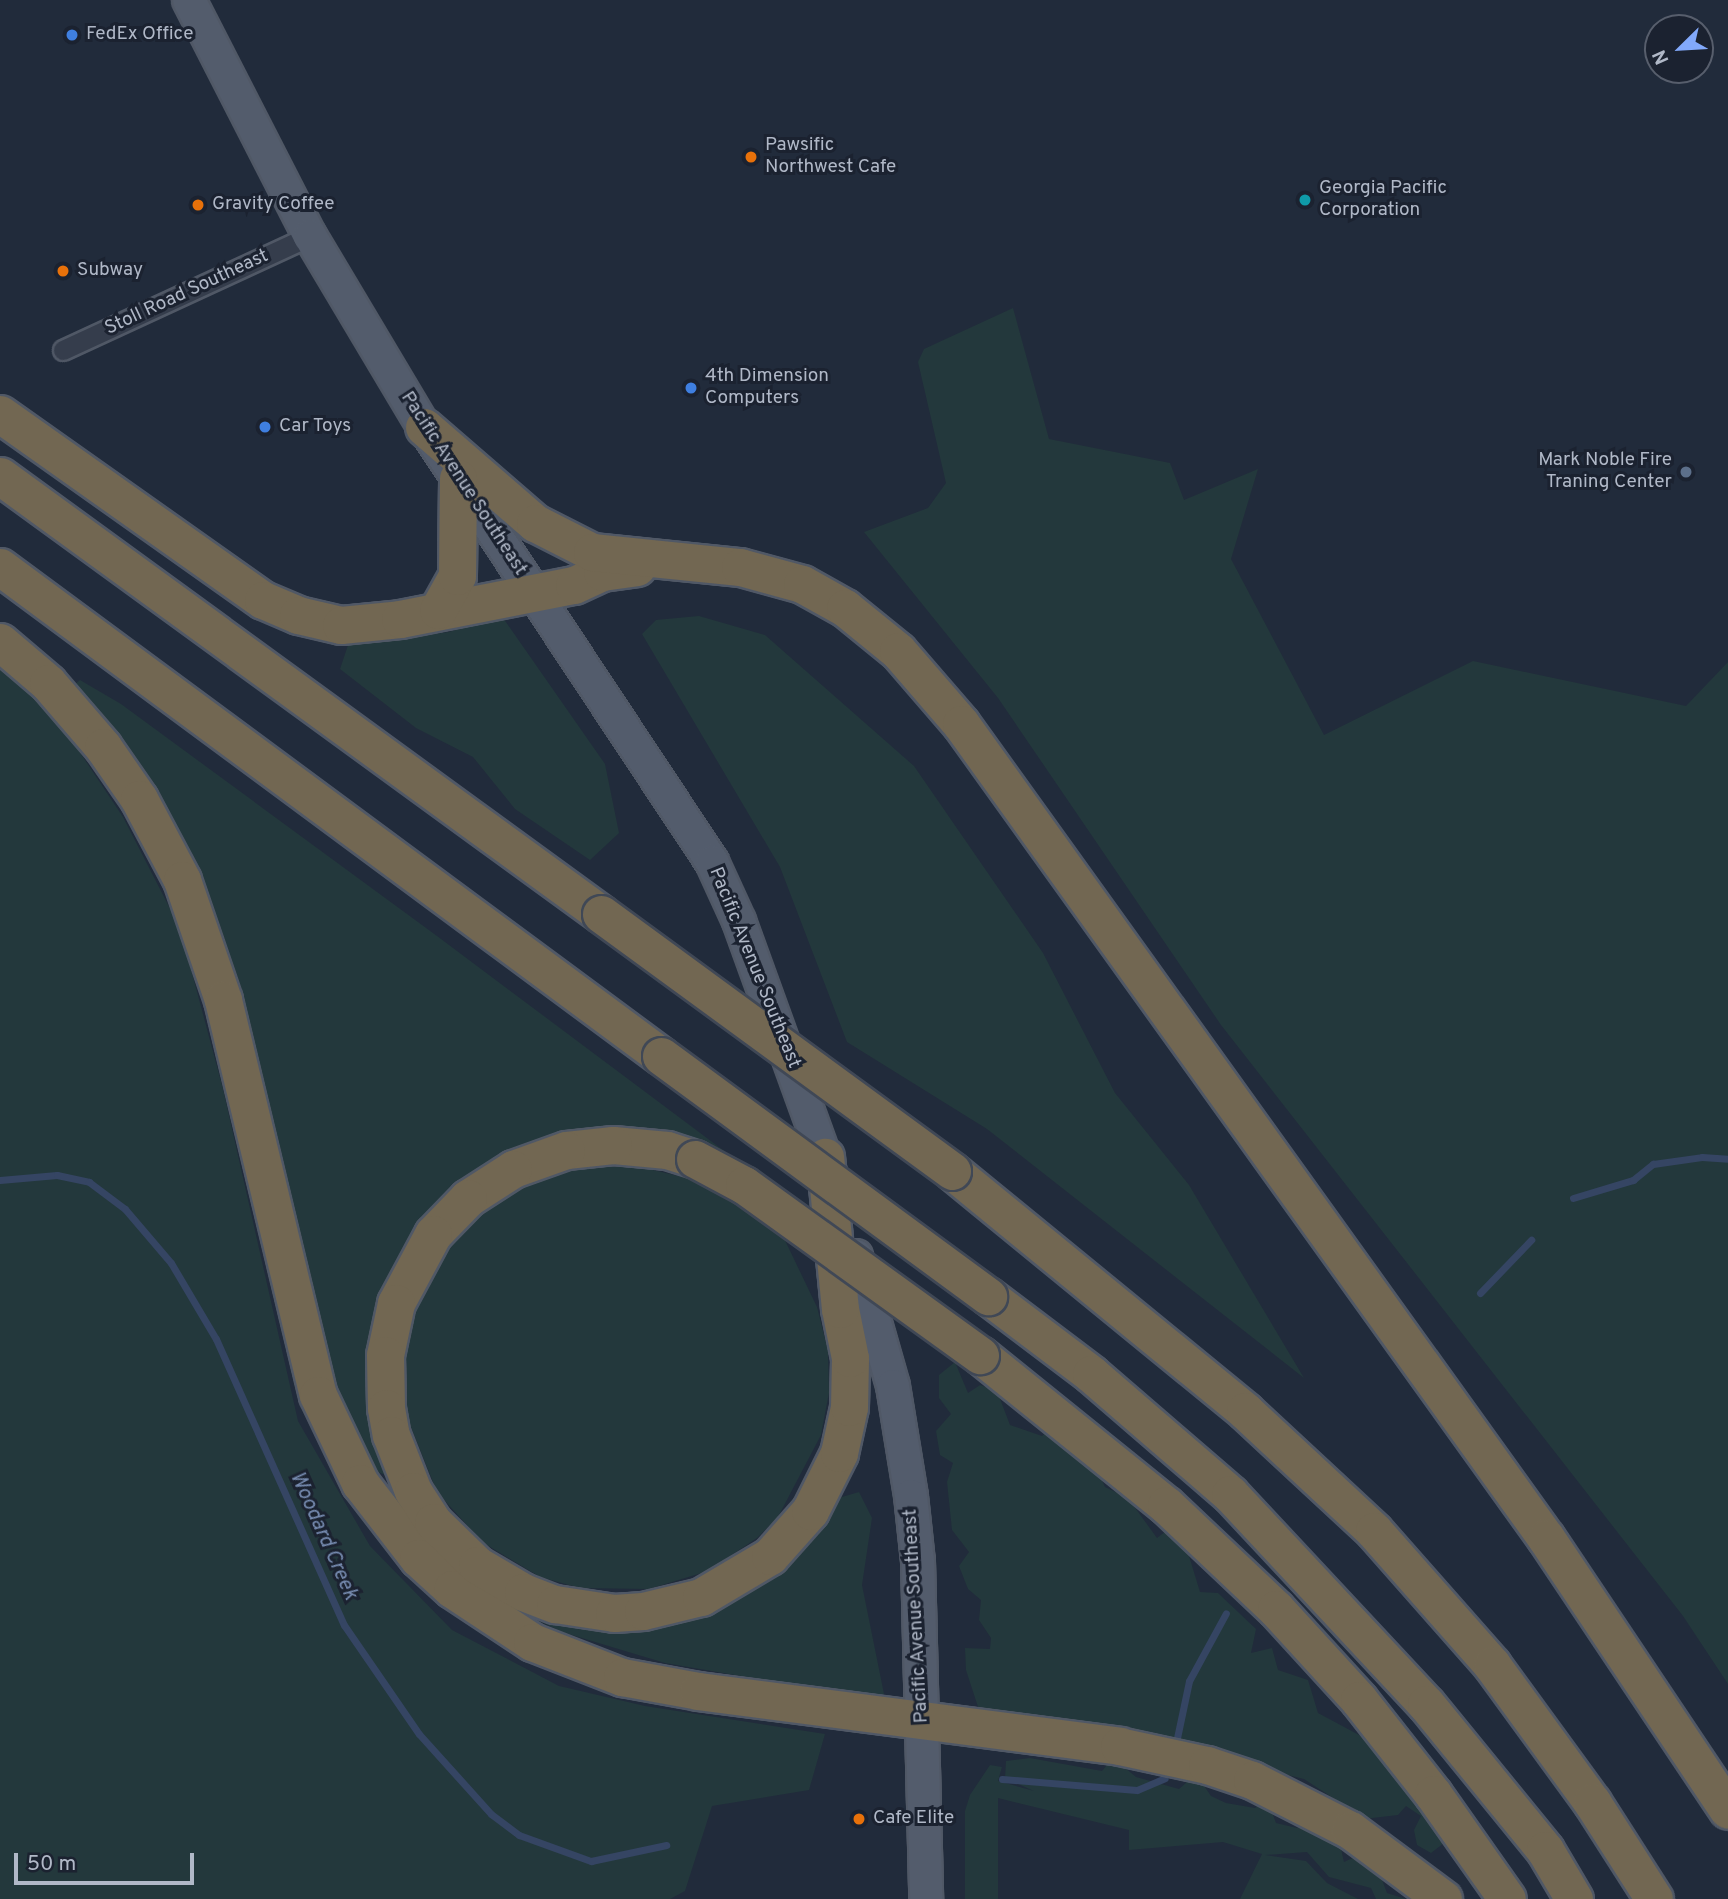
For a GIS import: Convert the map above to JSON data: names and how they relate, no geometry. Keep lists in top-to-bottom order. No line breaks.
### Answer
{"streets":{"main road":["Pacific Avenue Southeast"],"street":["Stoll Road Southeast"]},"crossings":[["Stoll Road Southeast","Pacific Avenue Southeast"]],"water":["Woodard Creek"],"places":["FedEx Office","Pawsific Northwest Cafe","Georgia Pacific Corporation","Gravity Coffee","Subway","4th Dimension Computers","Car Toys","Mark Noble Fire Traning Center","Cafe Elite"],"scale_bar":"50 m","north":"bottom left"}
